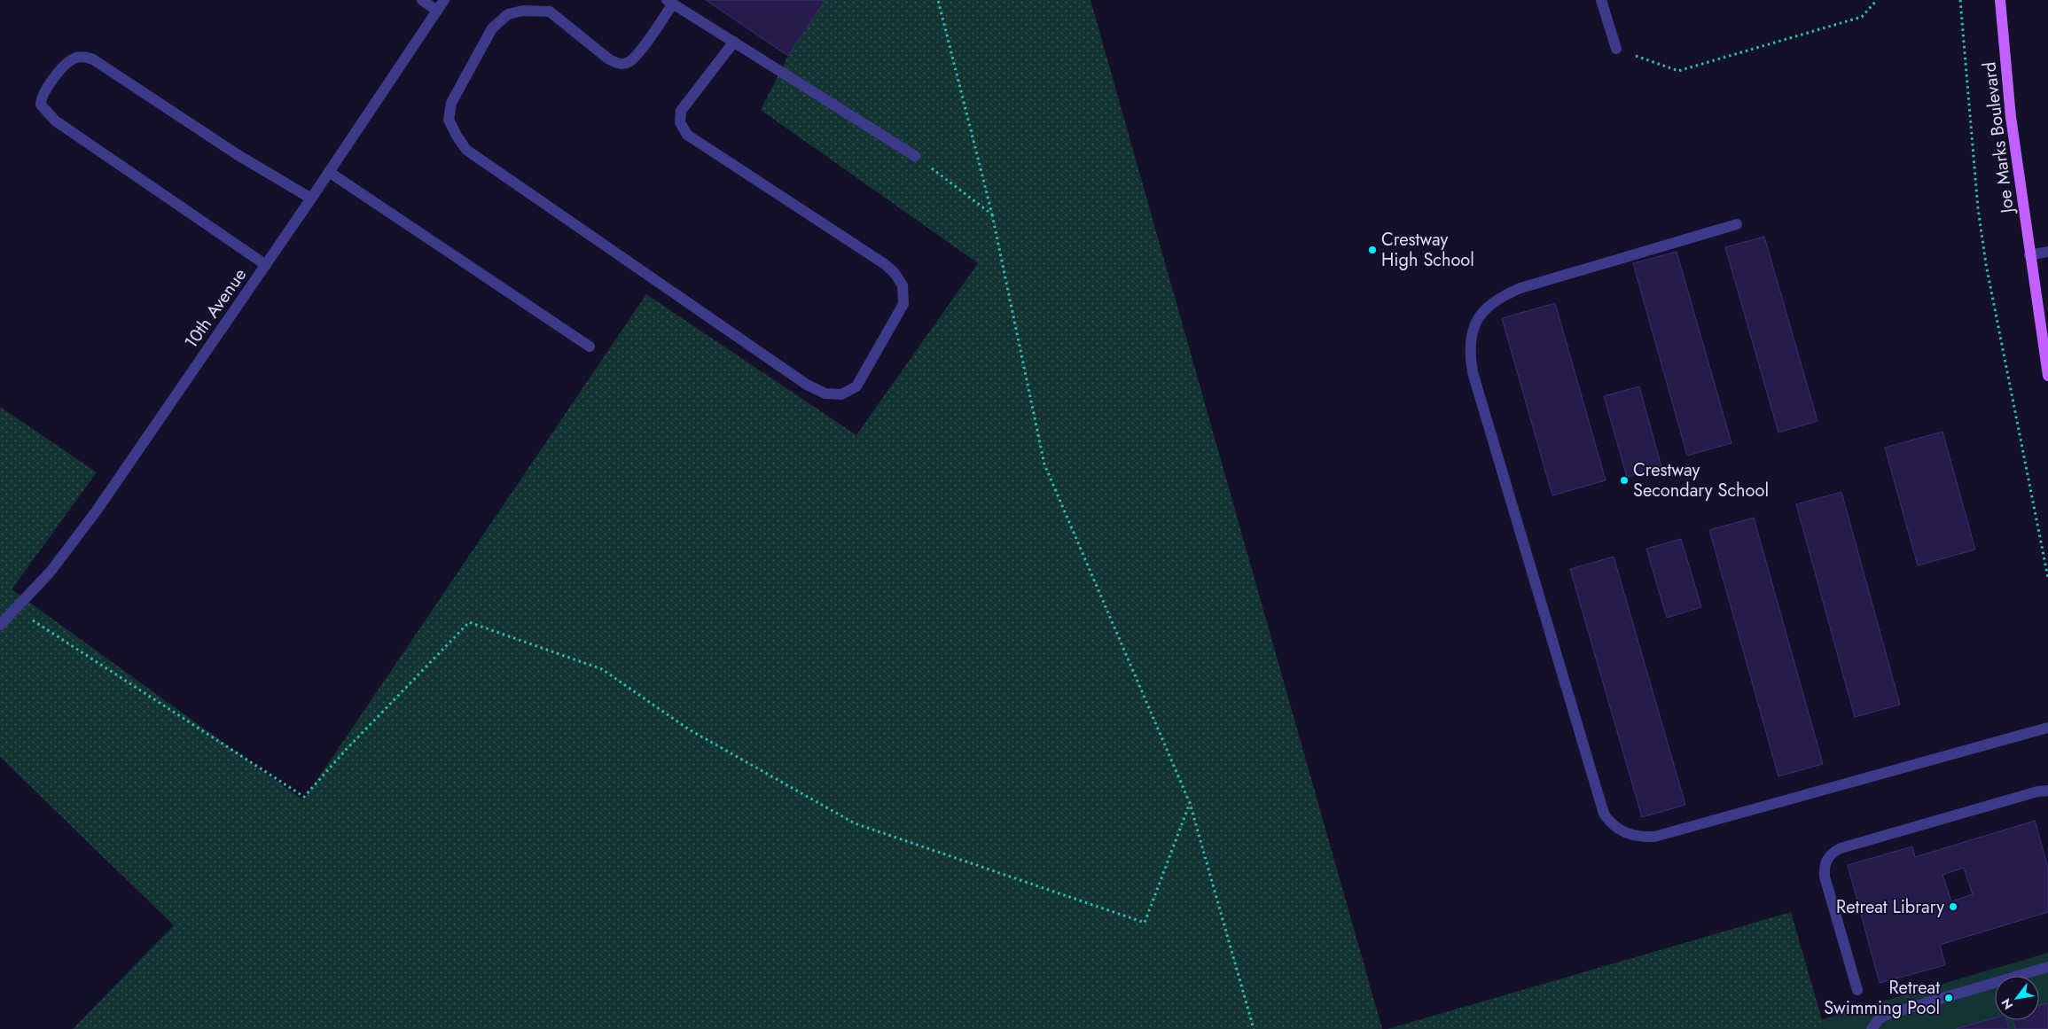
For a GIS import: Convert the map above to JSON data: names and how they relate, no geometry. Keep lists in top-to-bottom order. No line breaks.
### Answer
{"streets":{"main road":["Joe Marks Boulevard"],"street":["10th Avenue"]},"places":["Crestway High School","Crestway Secondary School","Retreat Library","Retreat Swimming Pool"],"north":"bottom left"}
